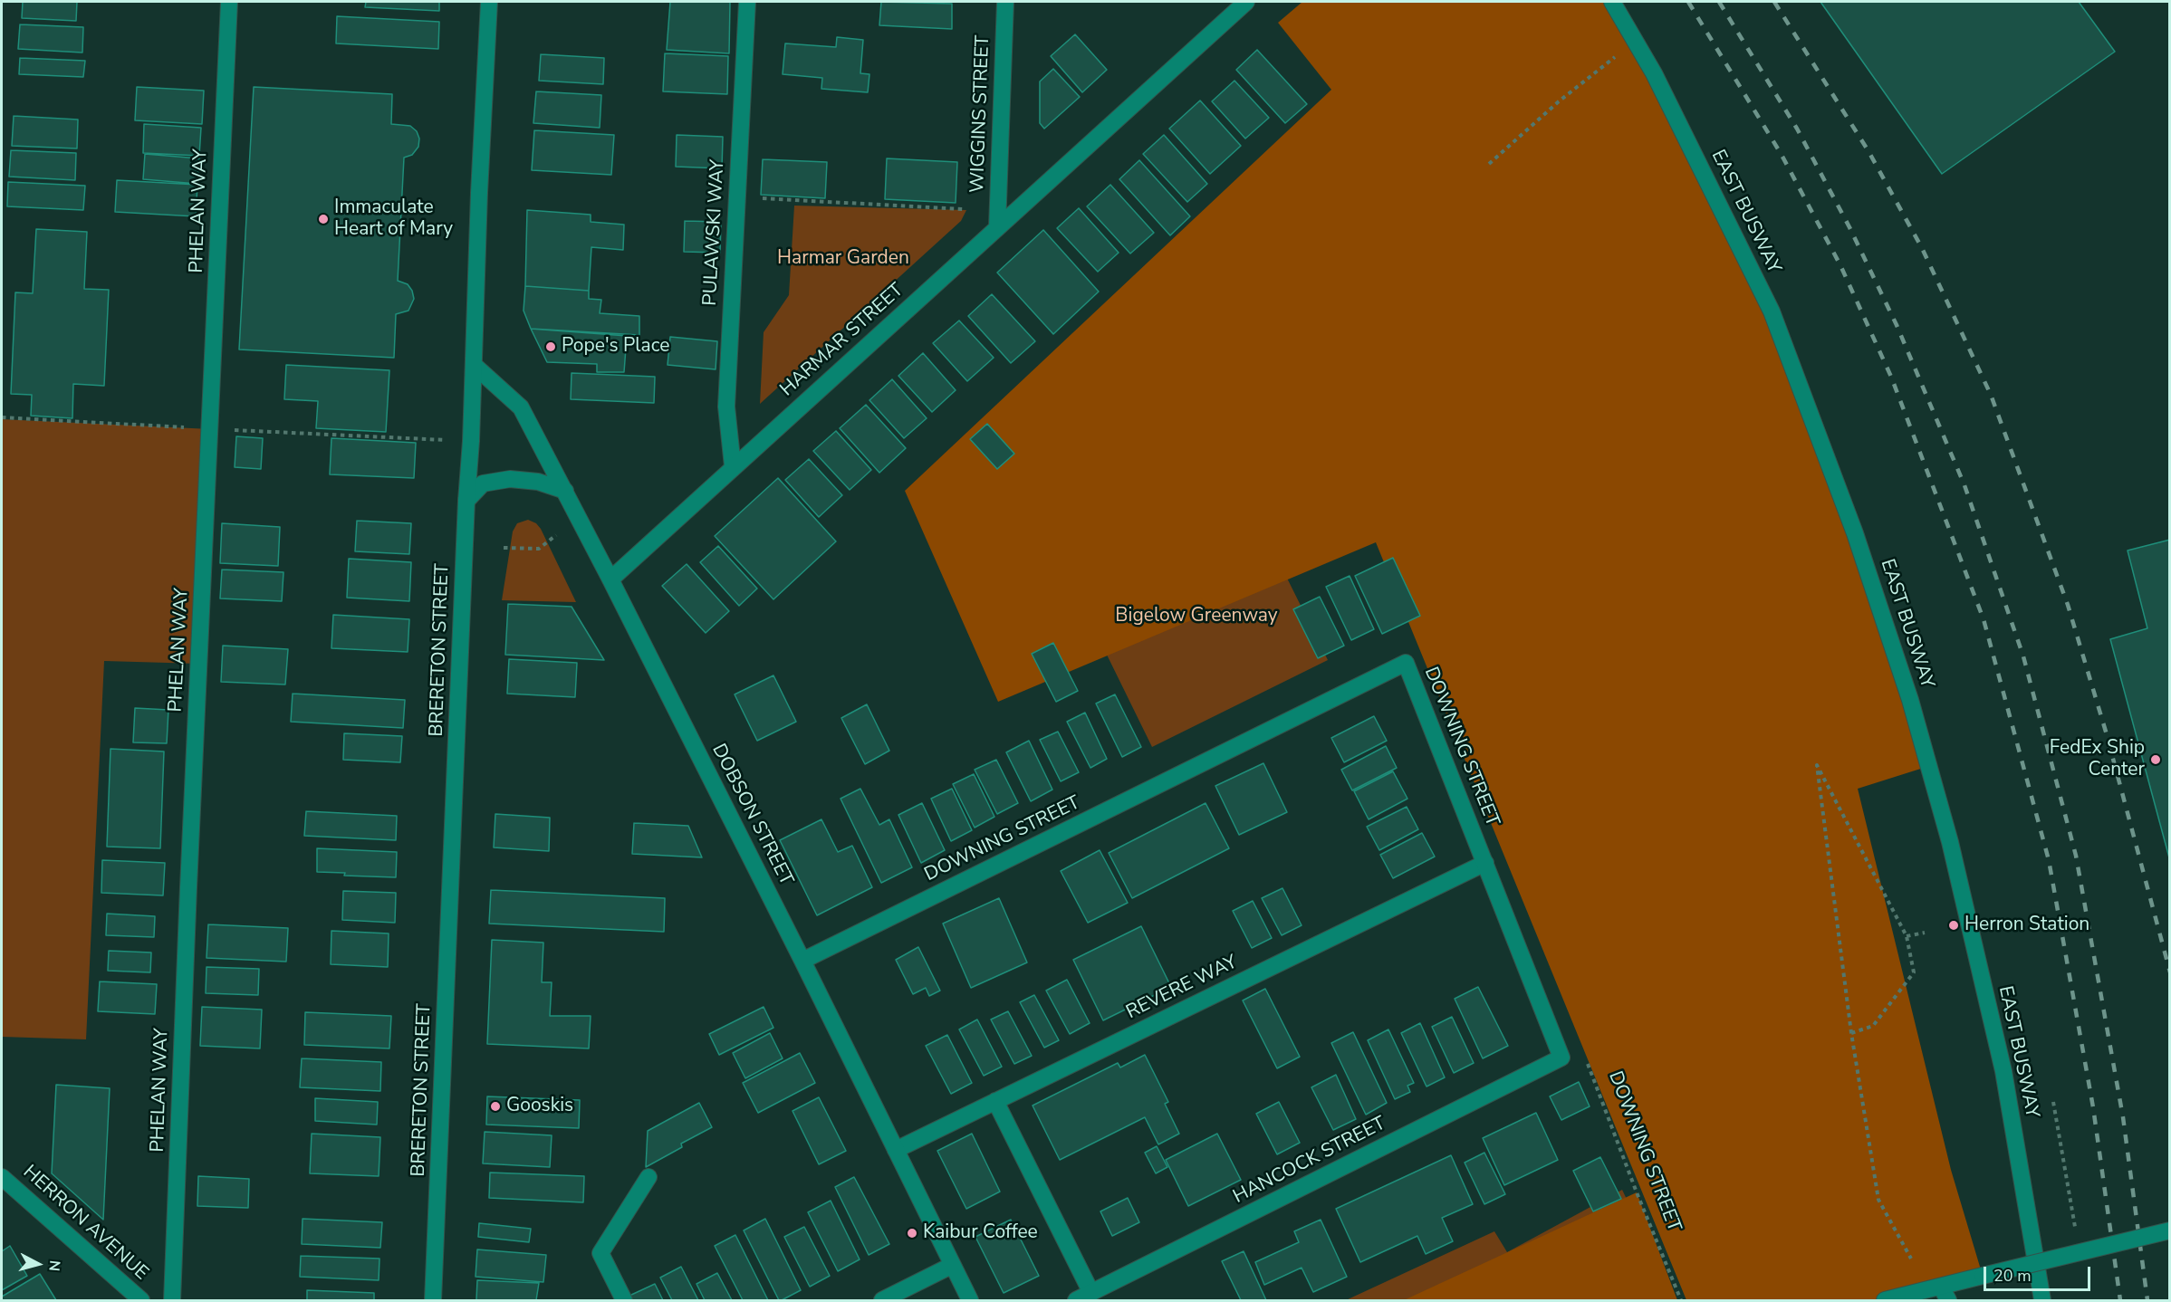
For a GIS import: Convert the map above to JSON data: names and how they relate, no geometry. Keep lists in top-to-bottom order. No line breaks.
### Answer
{"streets":{"street":["WIGGINS STREET","PHELAN WAY","EAST BUSWAY","PULAWSKI WAY","HARMAR STREET","BRERETON STREET","DOWNING STREET","DOBSON STREET","REVERE WAY","HANCOCK STREET","HERRON AVENUE"]},"crossings":[["WIGGINS STREET","HARMAR STREET"],["PULAWSKI WAY","HARMAR STREET"],["HARMAR STREET","DOBSON STREET"],["BRERETON STREET","DOBSON STREET"],["DOWNING STREET","DOBSON STREET"],["DOWNING STREET","REVERE WAY"],["DOWNING STREET","HANCOCK STREET"],["DOBSON STREET","REVERE WAY"]],"parks":["Harmar Garden","Bigelow Greenway"],"places":["Immaculate Heart of Mary","Pope's Place","FedEx Ship Center","Herron Station","Gooskis","Kaibur Coffee"],"scale_bar":"20 m","north":"right"}
